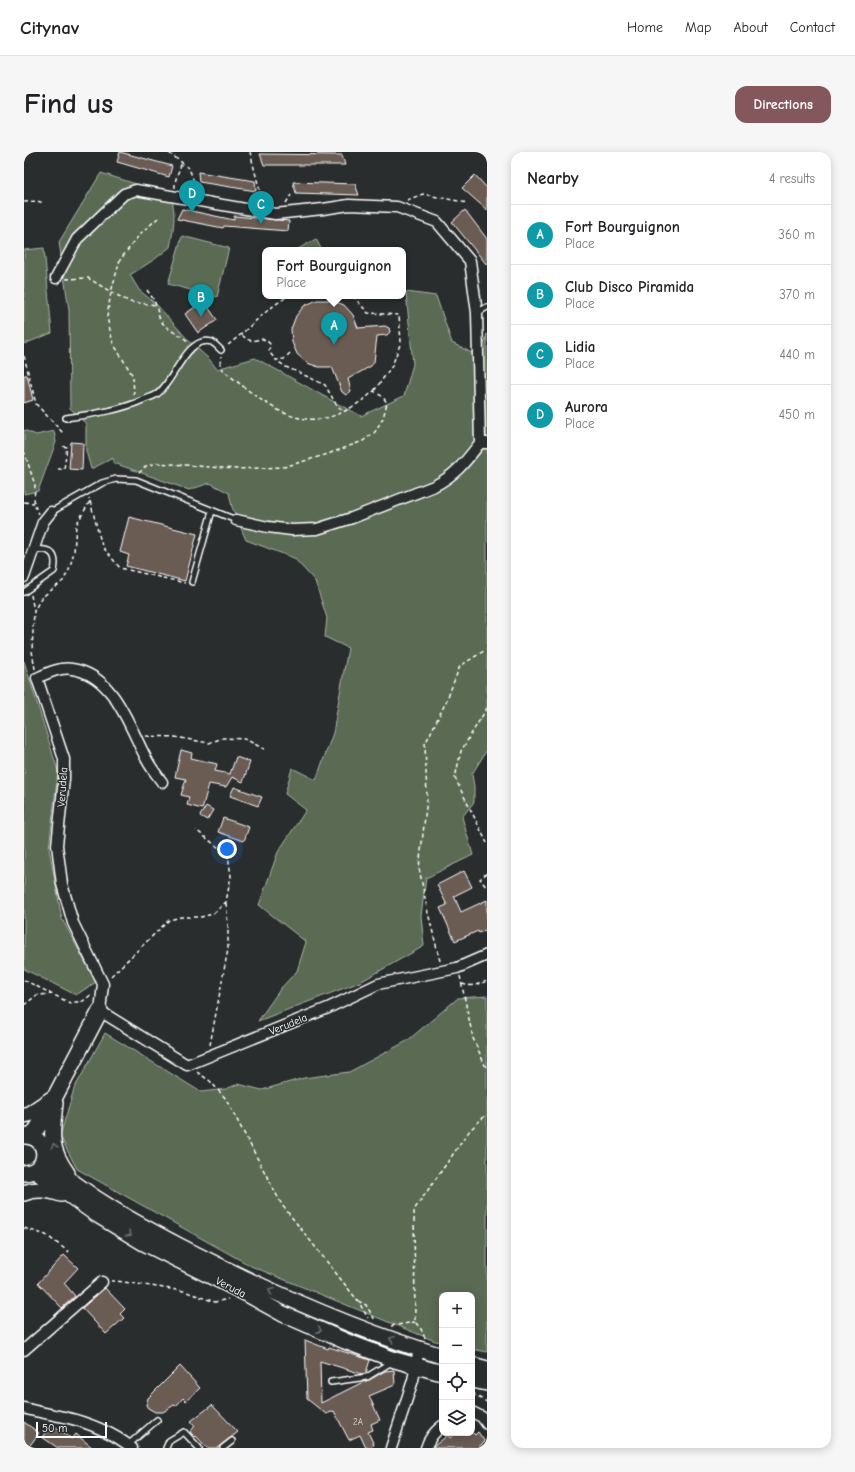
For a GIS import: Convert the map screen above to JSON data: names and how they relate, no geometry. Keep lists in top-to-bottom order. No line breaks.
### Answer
{"streets":{"main road":["Veruda"],"street":["Verudela"]},"house_numbers":["2A"],"scale_bar":"50 m","page":{"header":"Citynav","nav":["Home","Map","About","Contact"],"buttons":"Directions","title":"Find us","heading":["Nearby","4 results"],"pins":["D","C","B","A"],"list":[{"mark":"A","name":"Fort Bourguignon","note":"Place","value":"360 m"},{"mark":"B","name":"Club Disco Piramida","note":"Place","value":"370 m"},{"mark":"C","name":"Lidia","note":"Place","value":"440 m"},{"mark":"D","name":"Aurora","note":"Place","value":"450 m"}],"popup":["Fort Bourguignon","Place"],"map_buttons":["+","−"],"scale":"50 m"}}
